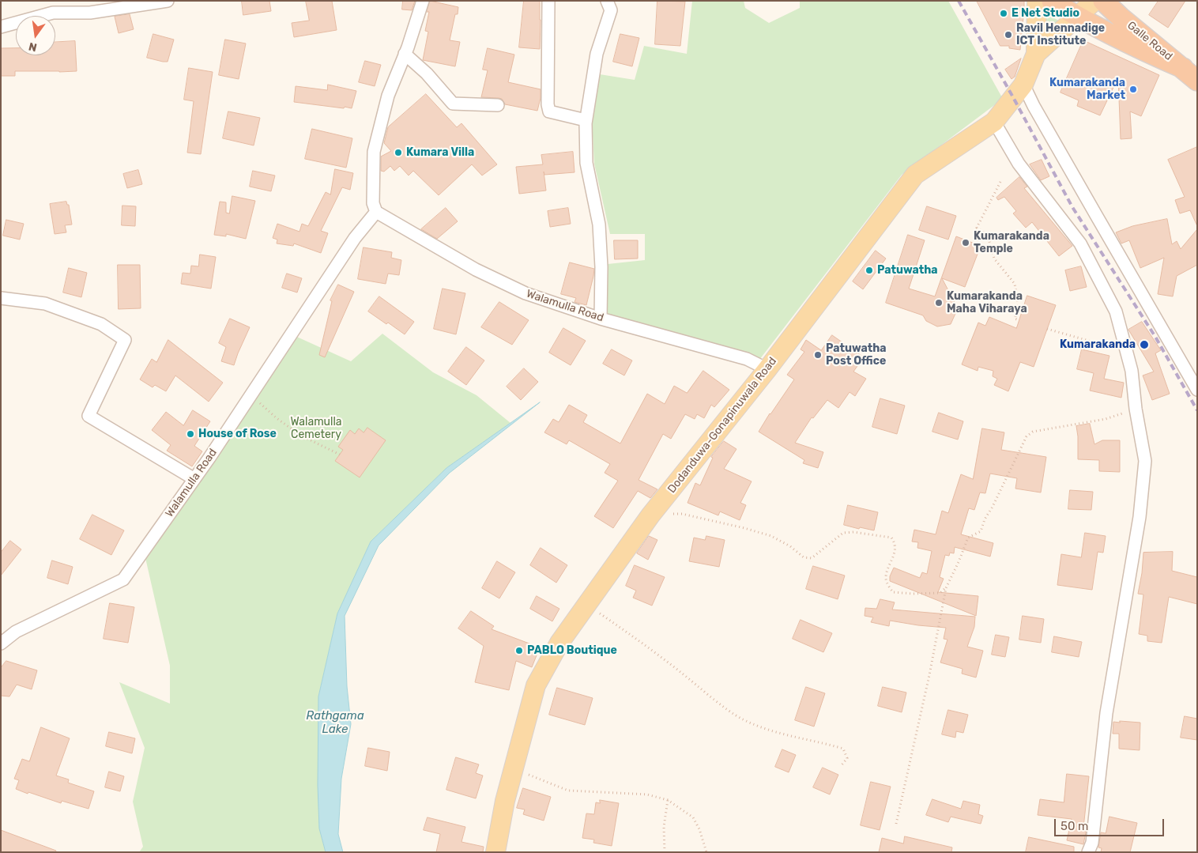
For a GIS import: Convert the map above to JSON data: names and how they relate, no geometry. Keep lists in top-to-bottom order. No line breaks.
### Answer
{"streets":{"highway":["Galle Road"],"main road":["Dodanduwa-Gonapinuwala Road"],"street":["Walamulla Road"]},"crossings":[["Walamulla Road","Dodanduwa-Gonapinuwala Road"]],"water":["Rathgama Lake"],"parks":["Walamulla Cemetery"],"places":["E Net Studio","Ravil Hennadige ICT Institute","Kumarakanda Market","Kumara Villa","Kumarakanda Temple","Patuwatha","Kumarakanda Maha Viharaya","Kumarakanda","Patuwatha Post Office","House of Rose","PABLO Boutique"],"scale_bar":"50 m","north":"bottom"}
